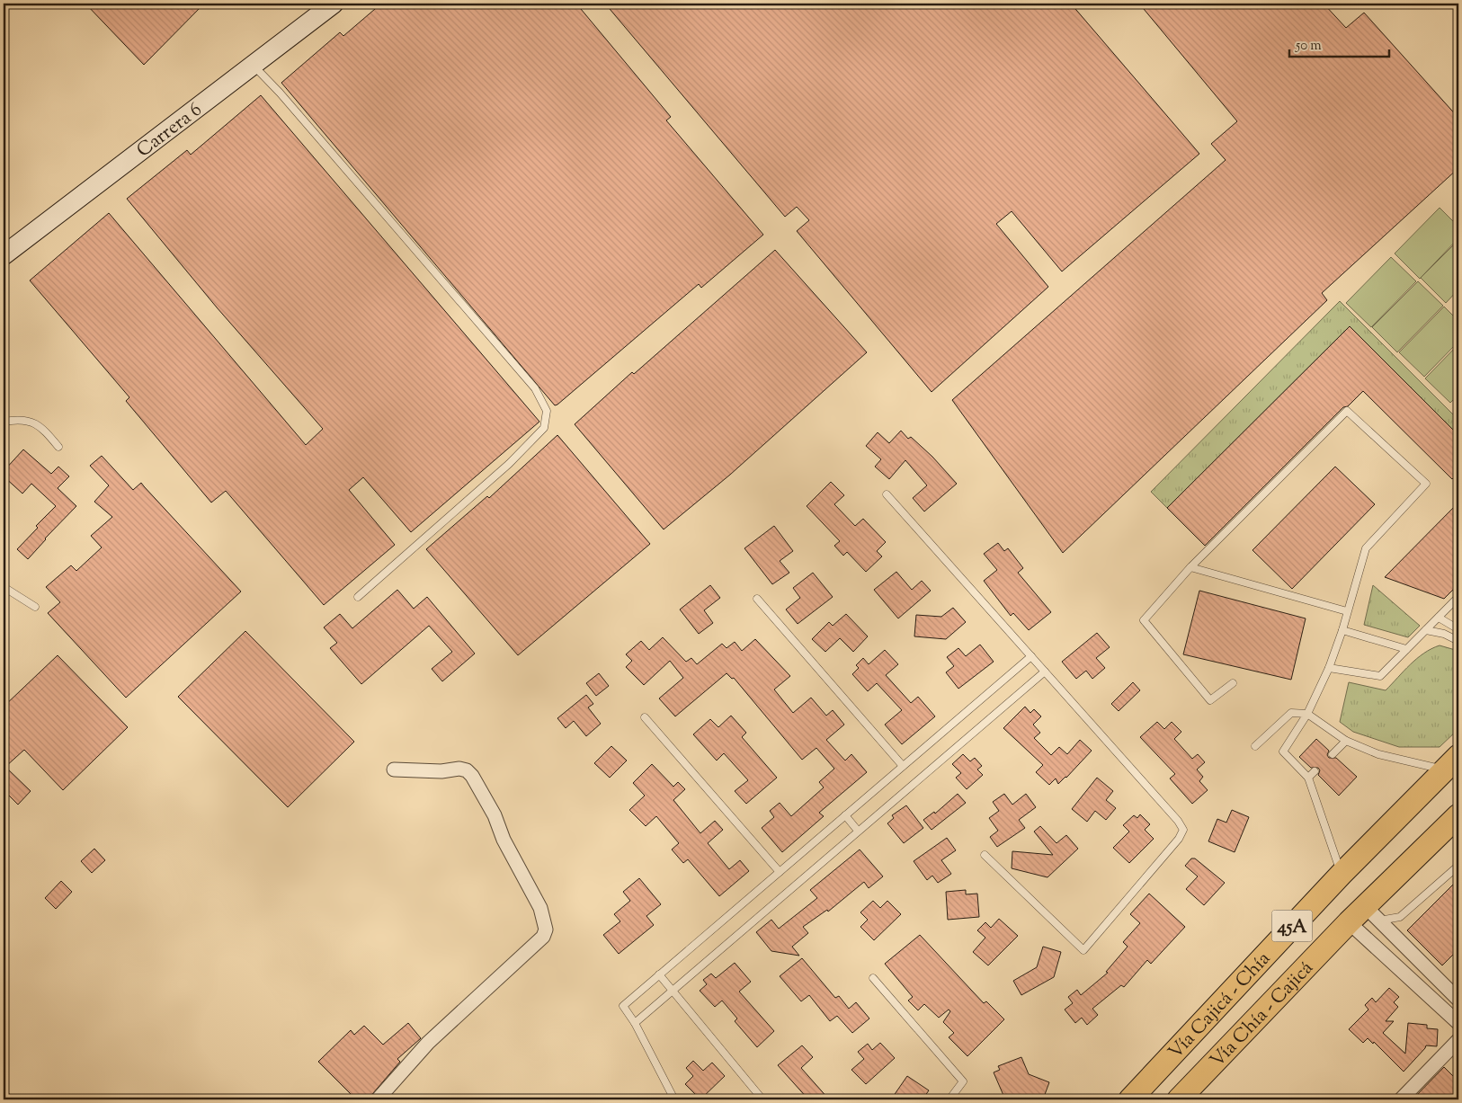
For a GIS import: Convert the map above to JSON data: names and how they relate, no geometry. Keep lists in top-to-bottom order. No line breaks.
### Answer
{"streets":{"highway":["45A","Vía Cajicá - Chía","Vía Chía - Cajicá"],"main road":["Carrera 6"]},"scale_bar":"50 m"}
